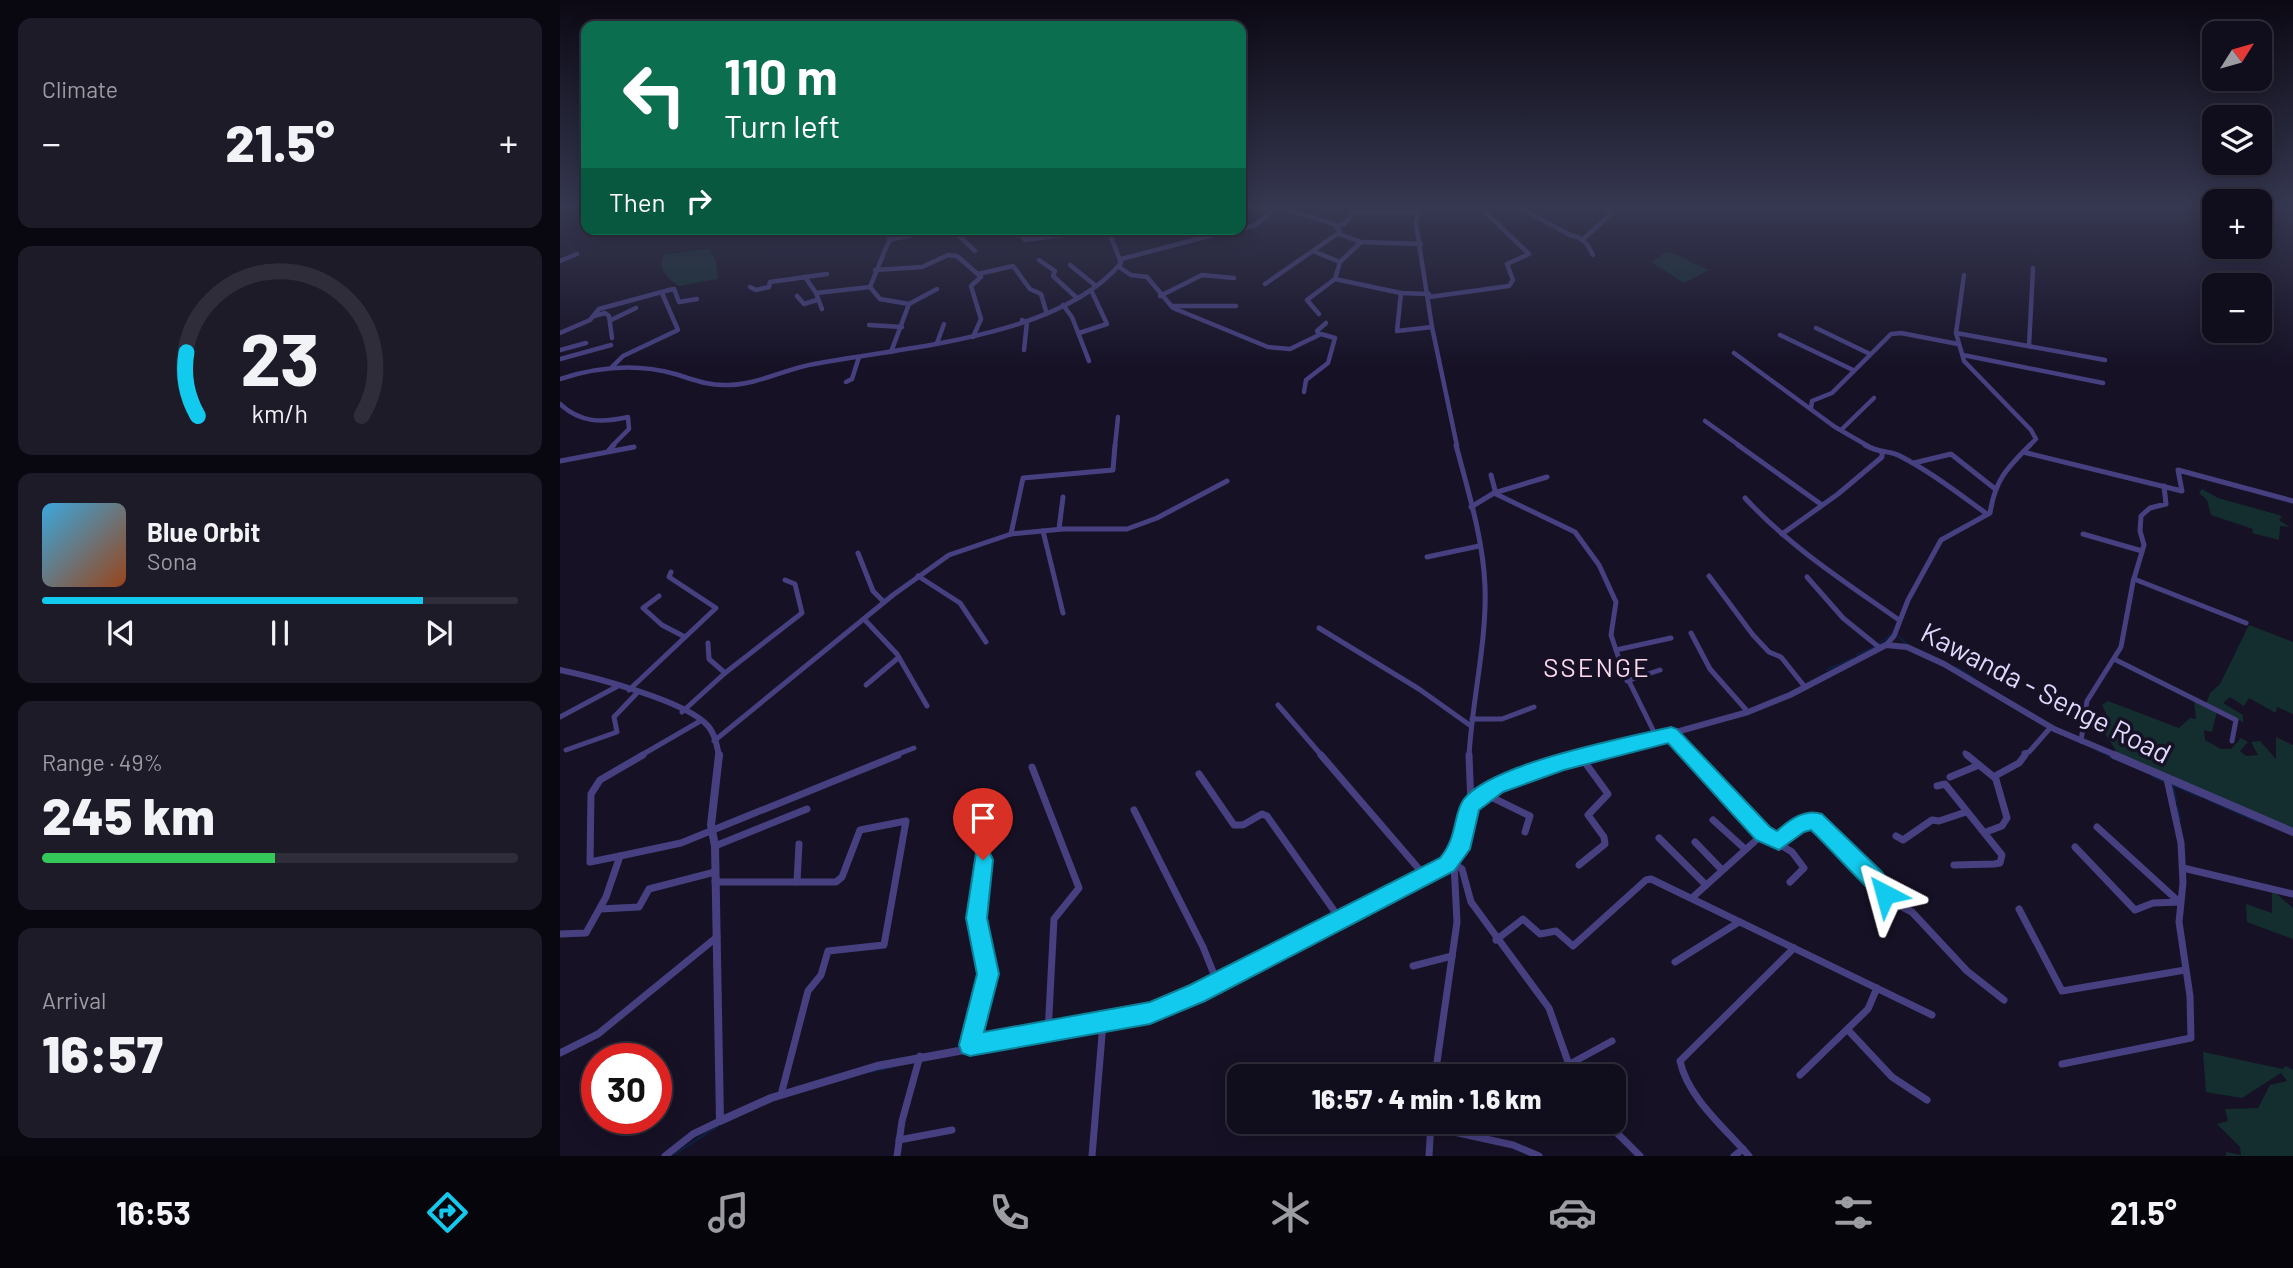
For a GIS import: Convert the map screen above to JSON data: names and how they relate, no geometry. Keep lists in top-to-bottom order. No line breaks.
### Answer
{"streets":{"street":["Kawanda - Senge Road"]},"districts":["SSENGE"],"north":"top right","page":{"tile":["Climate",["Range · 49%","245 km"],["Arrival","16:57"]],"map_buttons":["+","−"],"turn":["110 m","Turn left"],"heat":["−","21.5°","+"],"then":"Then","song":["Blue Orbit","Sona"],"limit":"30","trip":"16:57 · 4 min · 1.6 km","tabs":["16:53","21.5°"],"gauge":["23","km/h"]}}
